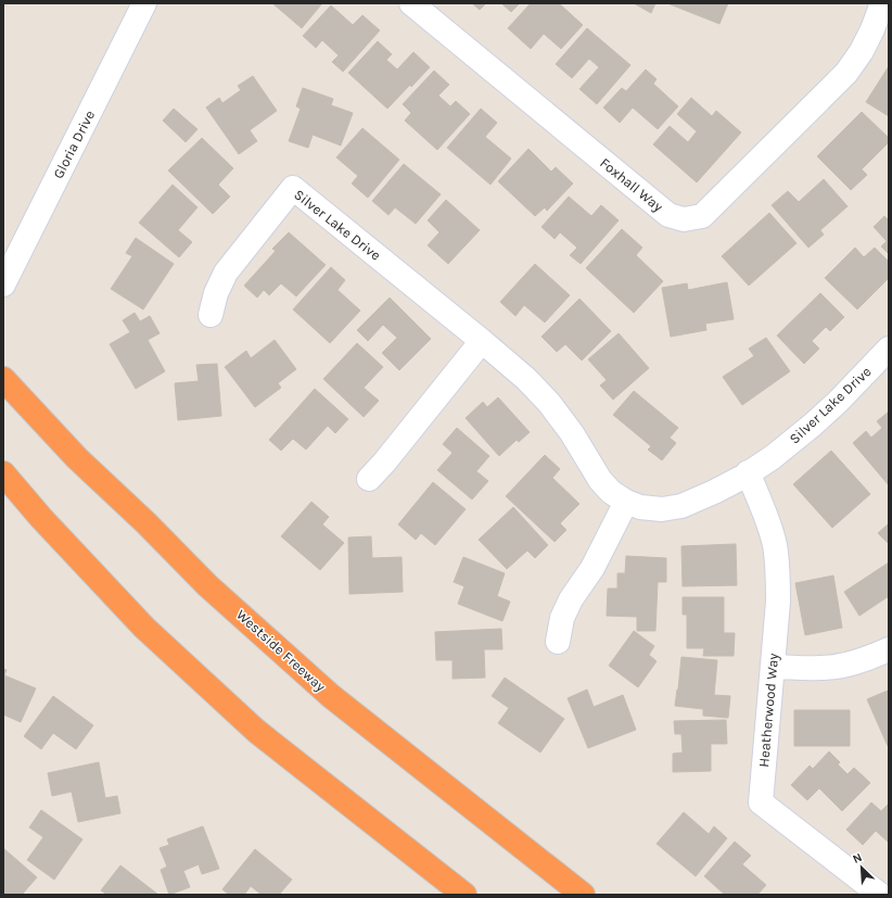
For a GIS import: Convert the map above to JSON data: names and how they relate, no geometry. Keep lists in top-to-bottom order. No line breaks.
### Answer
{"streets":{"highway":["Westside Freeway"],"street":["Gloria Drive","Foxhall Way","Silver Lake Drive","Heatherwood Way"]},"crossings":[["Silver Lake Drive","Heatherwood Way"]],"north":"top left"}
